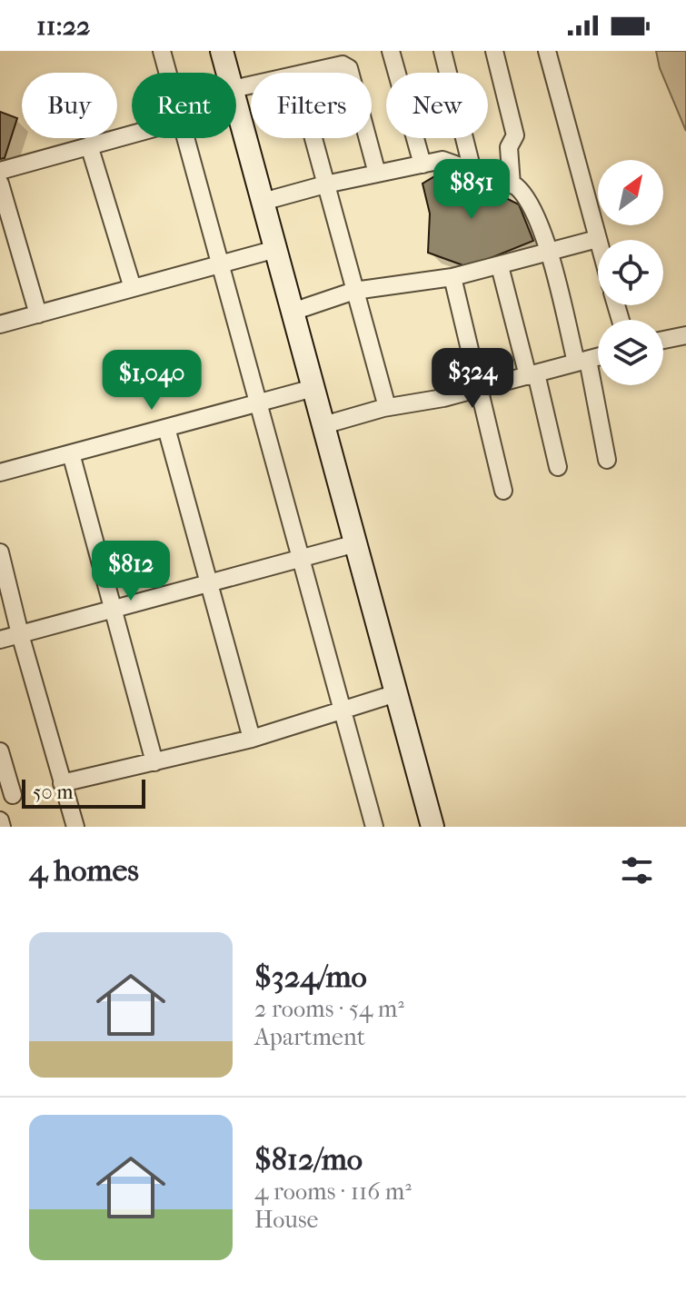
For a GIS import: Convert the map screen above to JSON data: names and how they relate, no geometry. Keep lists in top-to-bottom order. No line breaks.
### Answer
{"scale_bar":"50 m","north":"top right","page":{"status":"11:22","chip":["Buy","Rent","Filters","New"],"price":["$851","$324","$1,040","$812"],"scale":"50 m","heading":"4 homes","list":[{"name":"$324/mo","note":"2 rooms · 54 m² · Apartment"},{"name":"$812/mo","note":"4 rooms · 116 m² · House"}]}}
